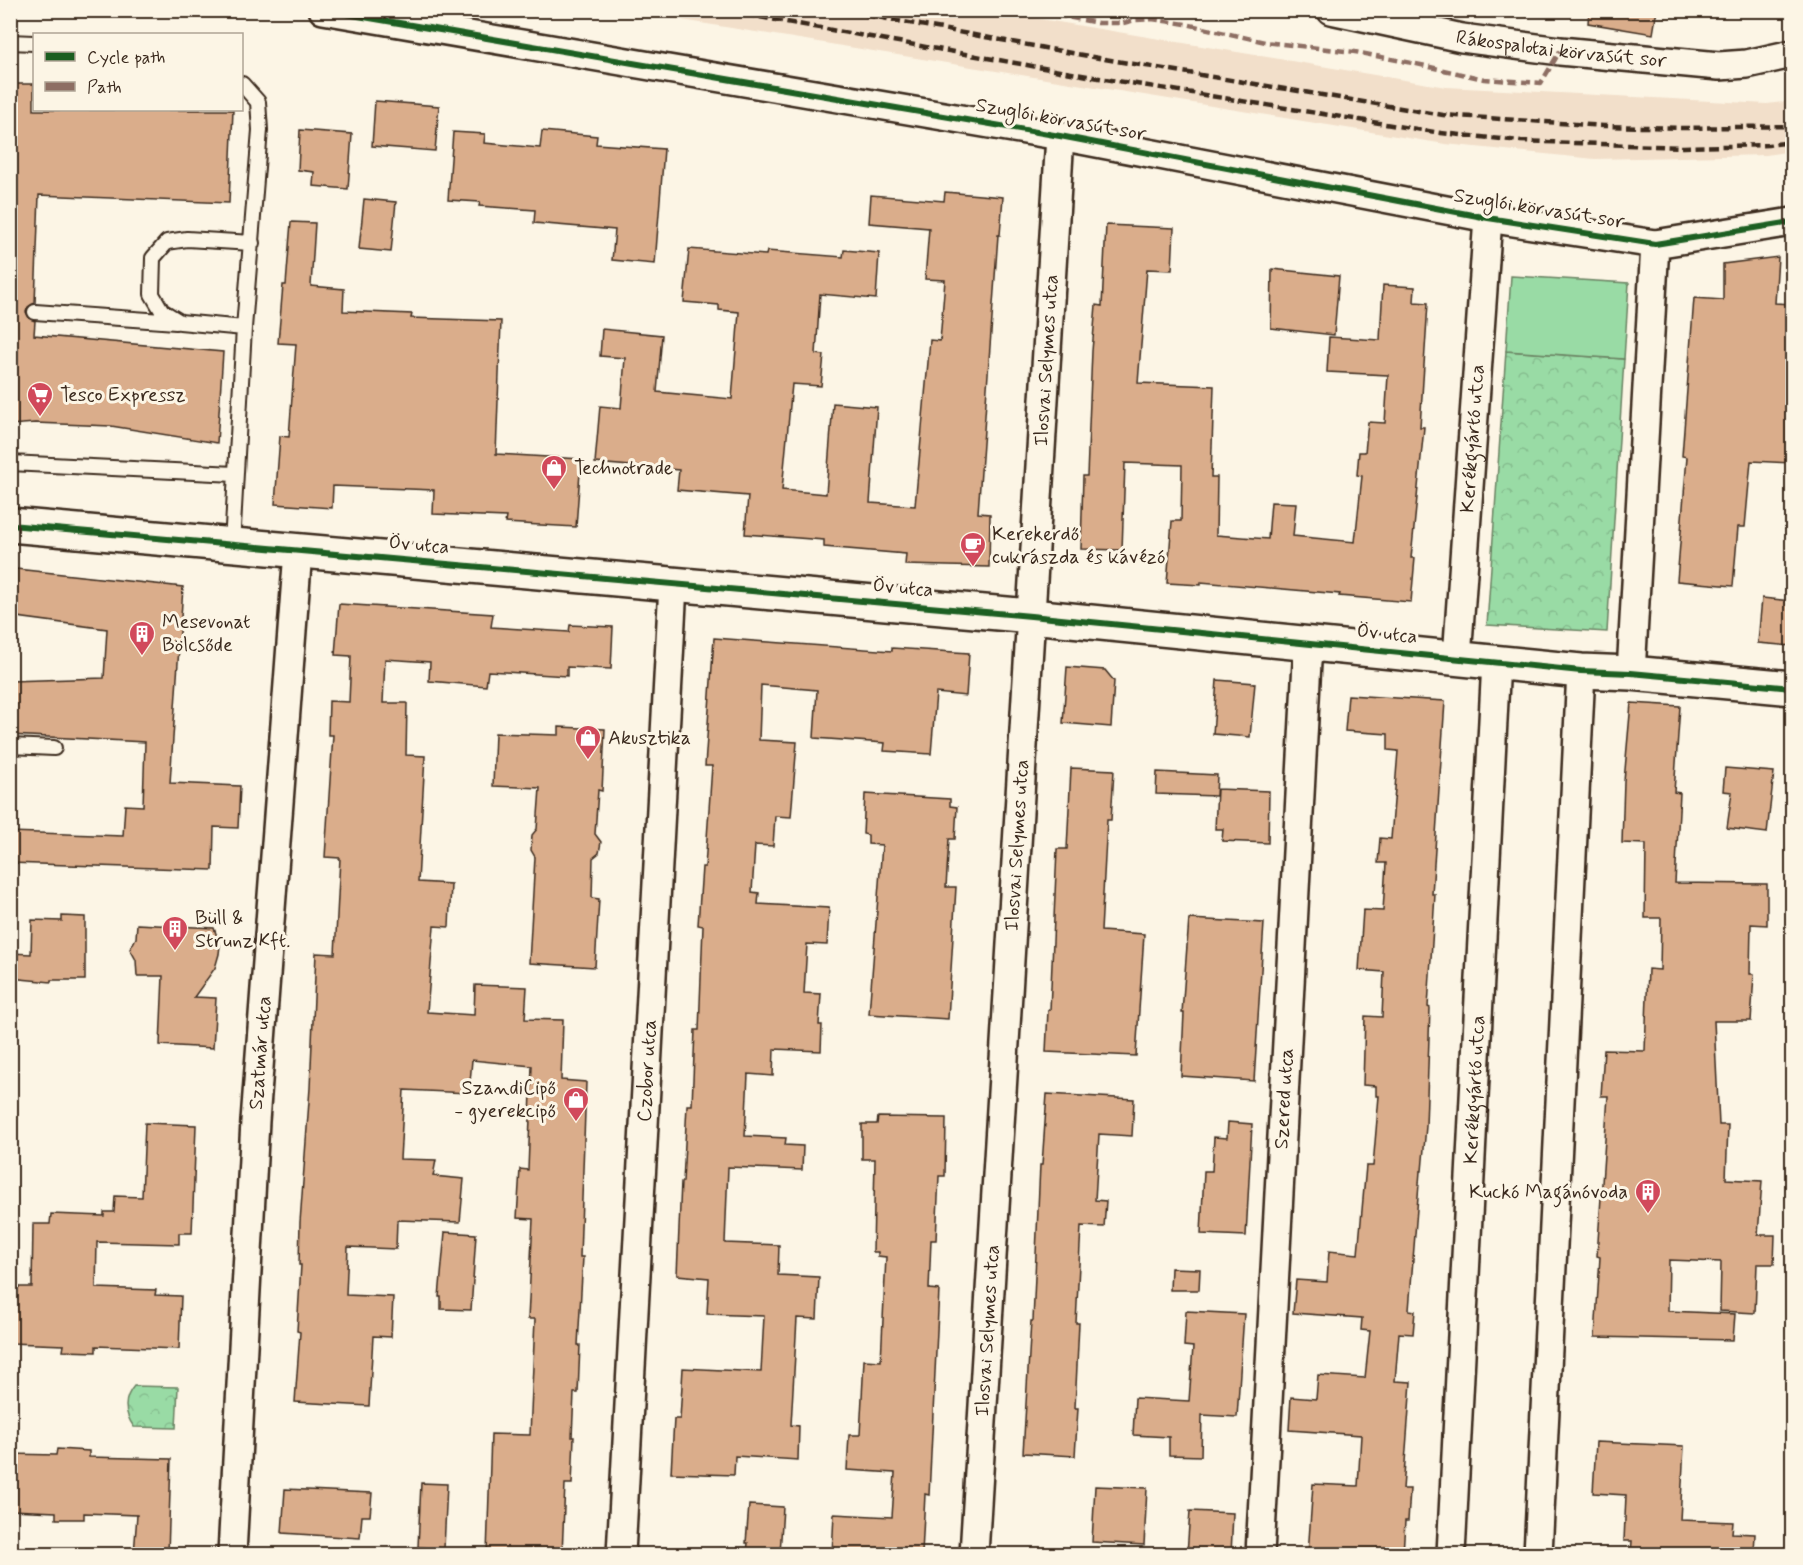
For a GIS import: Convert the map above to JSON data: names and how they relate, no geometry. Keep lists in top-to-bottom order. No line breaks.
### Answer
{"streets":{"street":["Rákospalotai körvasút sor","Szuglói körvasút sor","Ilosvai Selymes utca","Kerékgyártó utca","Öv utca","Szatmár utca","Czobor utca","Szered utca"]},"crossings":[["Szuglói körvasút sor","Ilosvai Selymes utca"],["Szuglói körvasút sor","Kerékgyártó utca"],["Ilosvai Selymes utca","Öv utca"],["Kerékgyártó utca","Öv utca"],["Öv utca","Szatmár utca"],["Öv utca","Czobor utca"],["Öv utca","Szered utca"]],"places":{"supermarket":["Tesco Expressz"],"shop":["Technotrade","Akusztika","SzandiCipő - gyerekcipő"],"cafe":["Kerekerdő cukrászda és kávézó"],"building":["Mesevonat Bölcsőde","Büll & Strunz Kft.","Kuckó Magánóvoda"]},"legend":["Cycle path","Path"]}
